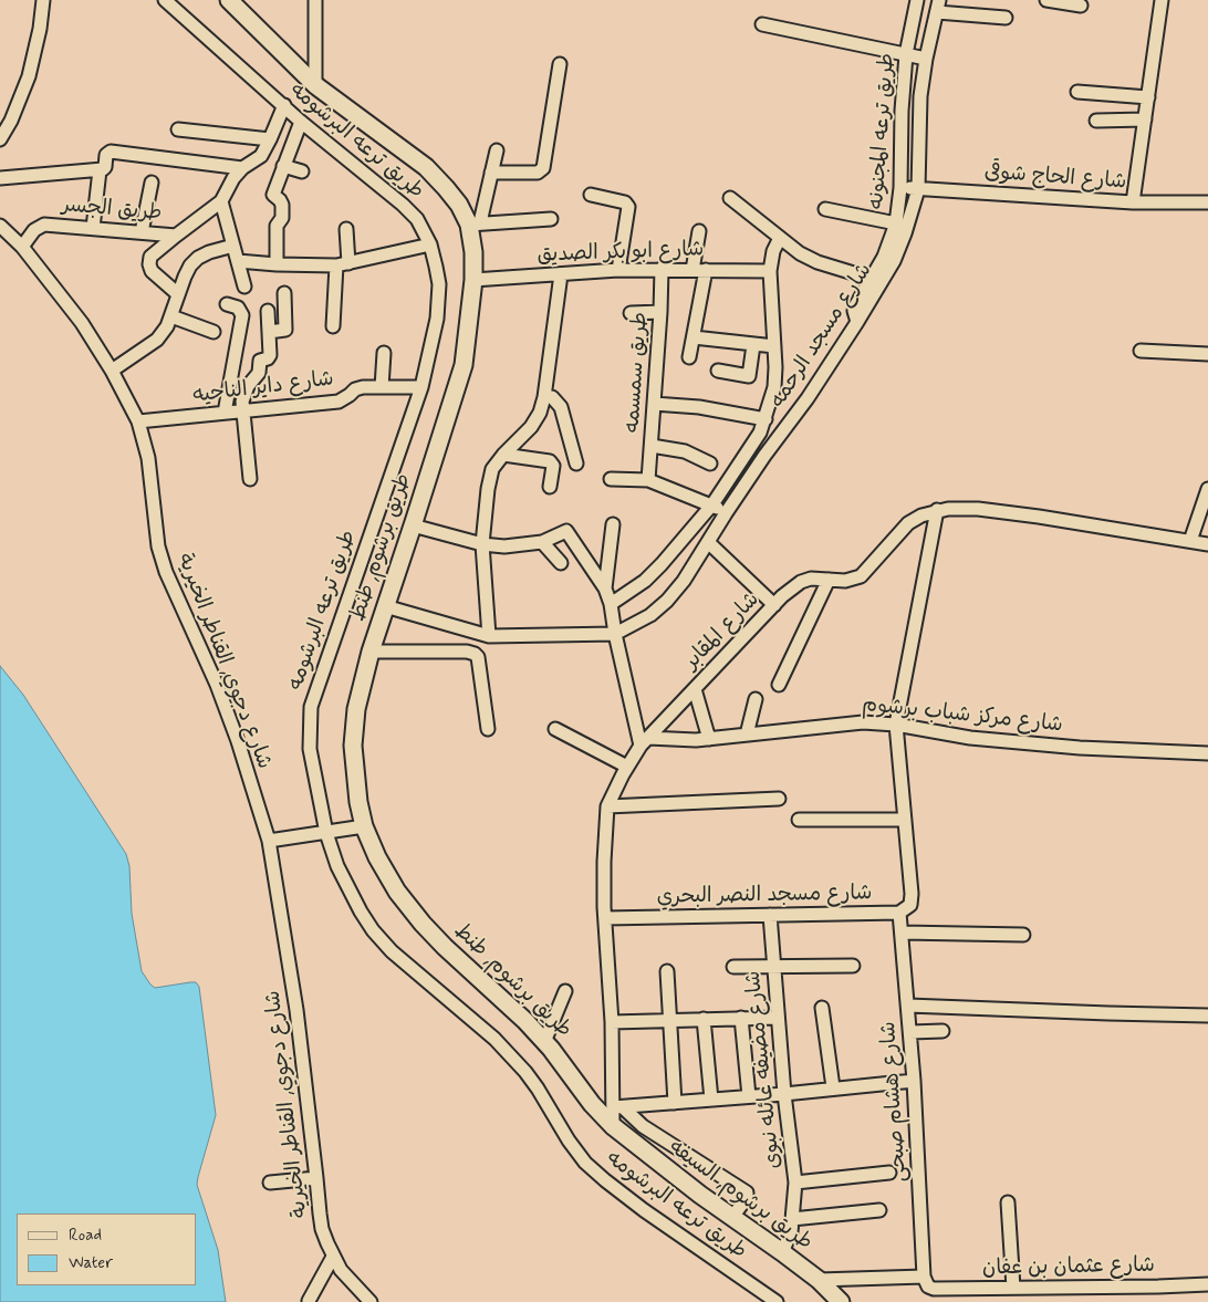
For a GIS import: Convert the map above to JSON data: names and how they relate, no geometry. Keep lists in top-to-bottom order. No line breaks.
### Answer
{"streets":{"main road":["طريق برشوم, طنط","طريق برشوم, السيفه"],"street":["طريق ترعه المجنونه","طريق ترعه البرشومه","شارع الحاج شوقى","طريق الجسر","شارع ابو بكر الصديق","شارع مسجد الرحمه","طريق سمسمه","شارع داير الناحيه","شارع المقابر","شارع دجوي, القناطر الخيرية","شارع مركز شباب برشوم","شارع مسجد النصر البحري","شارع مضيفه عائله نبوى","شارع هشام صبحى","شارع عثمان بن عفان"]},"crossings":[["طريق ترعه المجنونه","شارع الحاج شوقى"],["طريق ترعه المجنونه","شارع مسجد الرحمه"],["طريق ترعه البرشومه","شارع داير الناحيه"],["شارع الحاج شوقى","شارع مسجد الرحمه"],["طريق الجسر","شارع دجوي, القناطر الخيرية"],["شارع ابو بكر الصديق","طريق سمسمه"],["شارع ابو بكر الصديق","طريق برشوم, طنط"],["شارع داير الناحيه","شارع دجوي, القناطر الخيرية"],["طريق برشوم, طنط","شارع المقابر"],["طريق برشوم, طنط","طريق برشوم, السيفه"],["شارع المقابر","شارع مركز شباب برشوم"],["شارع المقابر","شارع مسجد النصر البحري"],["شارع المقابر","طريق برشوم, السيفه"],["شارع مسجد النصر البحري","شارع مضيفه عائله نبوى"],["شارع مسجد النصر البحري","شارع هشام صبحى"],["شارع مضيفه عائله نبوى","طريق برشوم, السيفه"],["شارع هشام صبحى","شارع عثمان بن عفان"],["طريق برشوم, السيفه","شارع عثمان بن عفان"]],"legend":["Road","Water"]}
